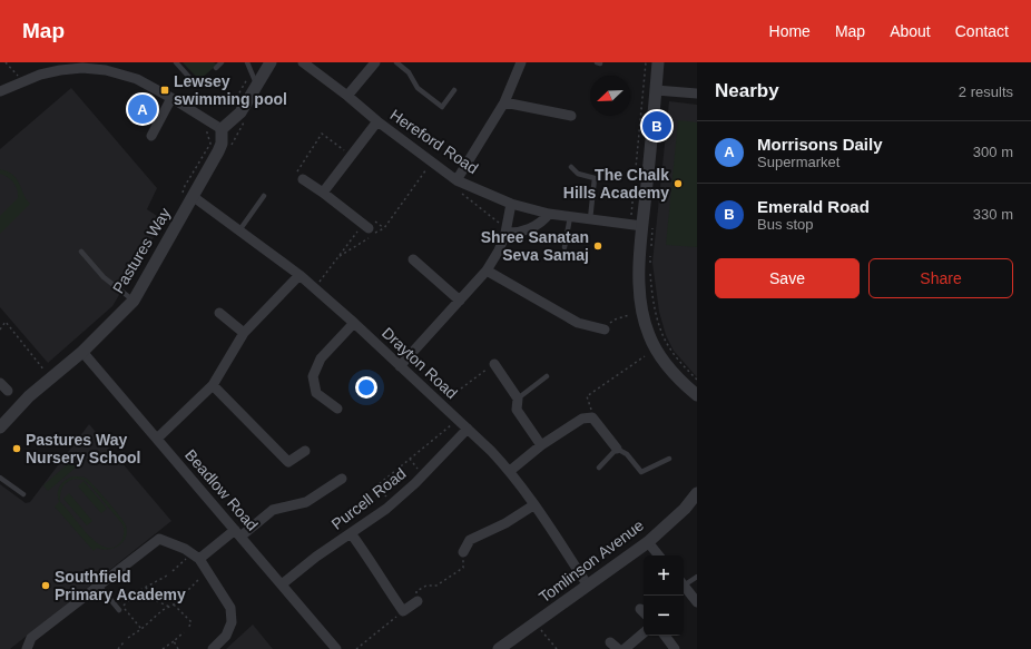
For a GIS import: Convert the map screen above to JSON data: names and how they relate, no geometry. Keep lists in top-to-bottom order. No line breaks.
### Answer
{"streets":{"street":["Hereford Road","Pastures Way","Drayton Road","Beadlow Road","Purcell Road","Tomlinson Avenue"]},"crossings":[["Pastures Way","Drayton Road"],["Pastures Way","Beadlow Road"],["Drayton Road","Purcell Road"],["Drayton Road","Tomlinson Avenue"],["Beadlow Road","Purcell Road"]],"places":{"transit":["Lewsey swimming pool"],"other":["The Chalk Hills Academy","Shree Sanatan Seva Samaj","Pastures Way Nursery School","Southfield Primary Academy"]},"north":"bottom left","page":{"header":"Map","nav":["Home","Map","About","Contact"],"heading":["Nearby","2 results"],"pins":["A","B"],"list":[{"mark":"A","name":"Morrisons Daily","note":"Supermarket","value":"300 m"},{"mark":"B","name":"Emerald Road","note":"Bus stop","value":"330 m"}],"buttons":["Save","Share"],"map_buttons":["+","−"]}}
